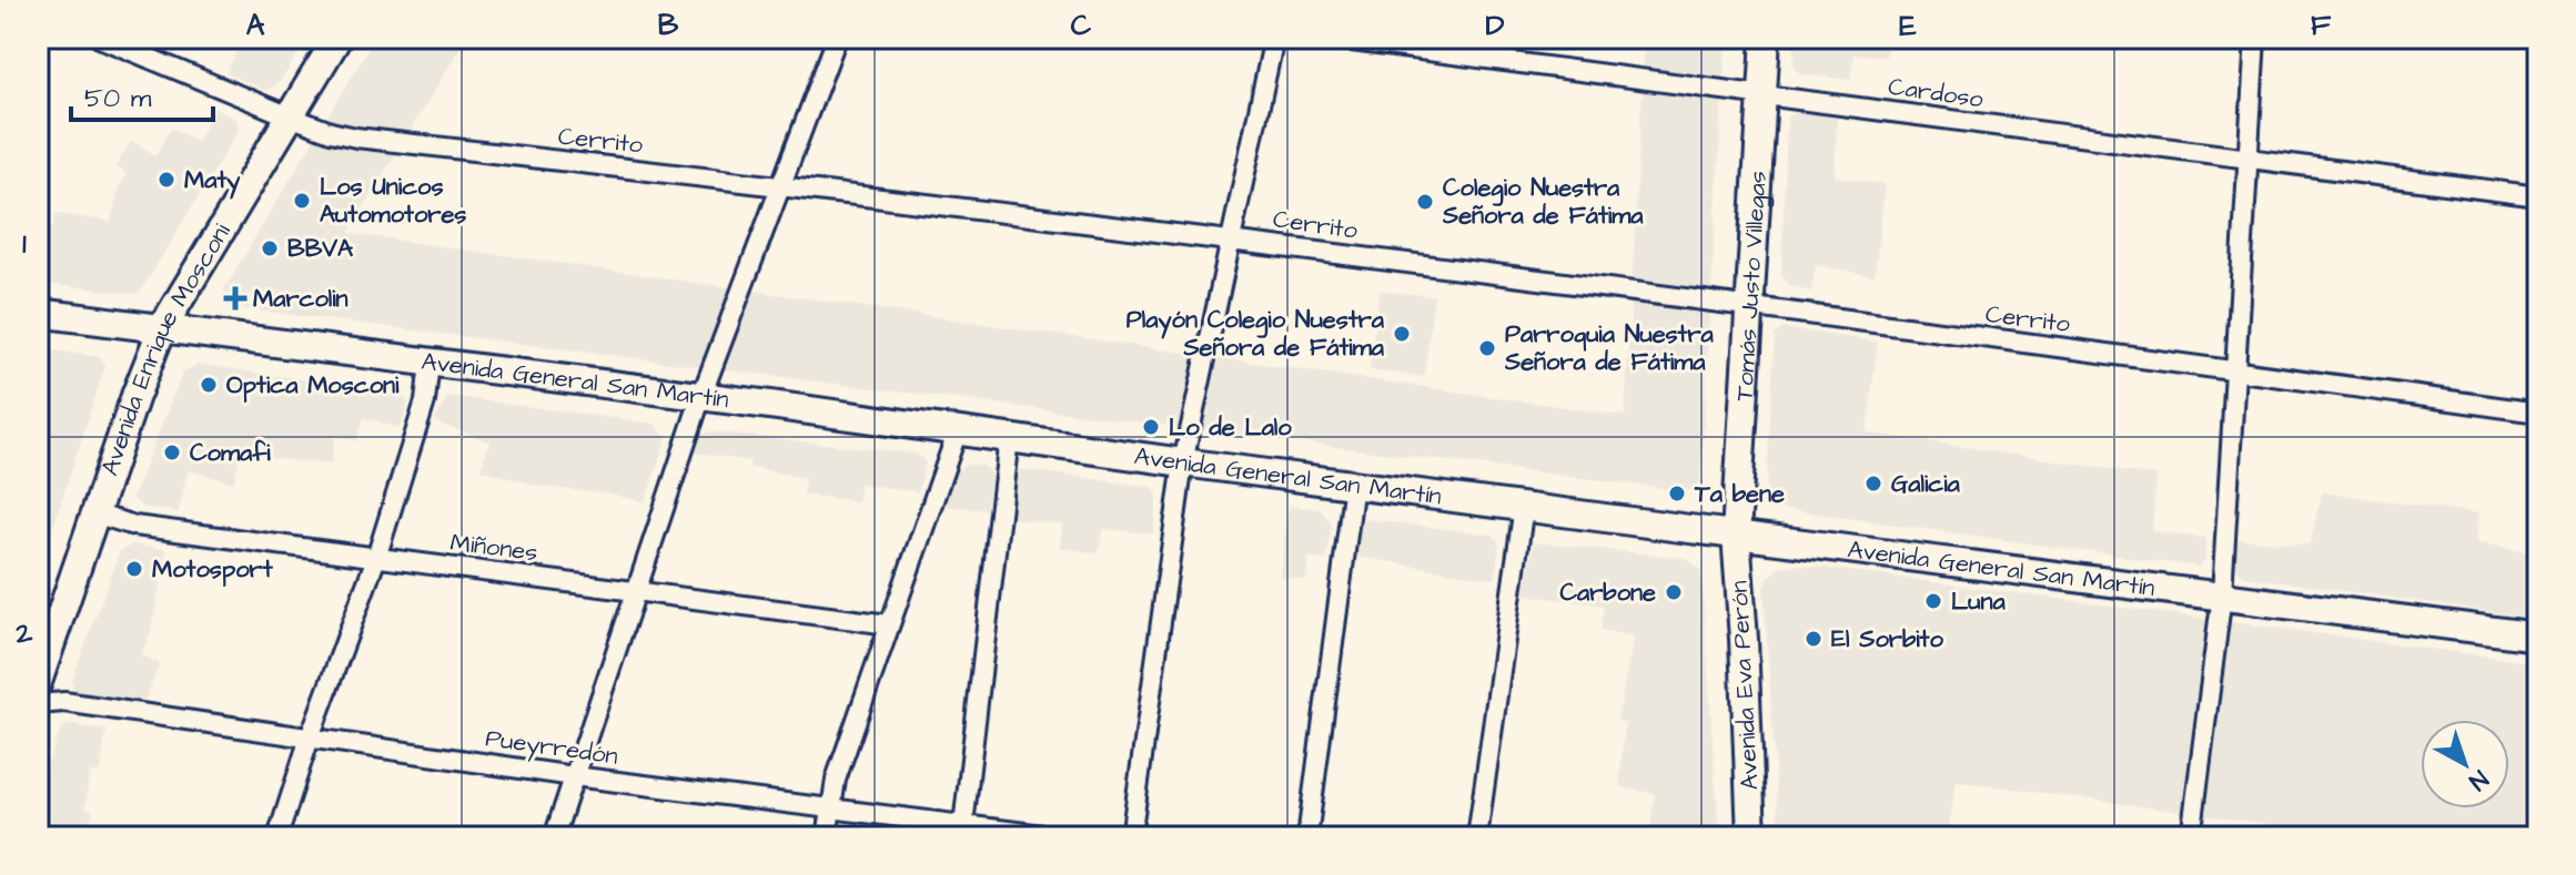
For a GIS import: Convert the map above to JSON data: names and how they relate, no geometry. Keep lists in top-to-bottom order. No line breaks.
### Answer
{"streets":{"main road":["Tomás Justo Villegas","Avenida Enrique Mosconi","Avenida General San Martín","Avenida Eva Perón"],"street":["Cardoso","Cerrito","Miñones","Pueyrredón"]},"crossings":[["Cardoso","Tomás Justo Villegas"],["Cerrito","Tomás Justo Villegas"],["Cerrito","Avenida Enrique Mosconi"],["Tomás Justo Villegas","Avenida General San Martín"],["Tomás Justo Villegas","Avenida Eva Perón"],["Avenida Enrique Mosconi","Avenida General San Martín"],["Avenida Enrique Mosconi","Miñones"],["Avenida General San Martín","Avenida Eva Perón"]],"places":{"other":["Maty","Los Unicos Automotores","Colegio Nuestra Señora de Fátima","BBVA","Playón Colegio Nuestra Señora de Fátima","Parroquia Nuestra Señora de Fátima","Optica Mosconi","Lo de Lalo","Comafi","Galicia","Ta bene","Motosport","Carbone","Luna","El Sorbito"],"health":["Marcolin"]},"scale_bar":"50 m","north":"bottom right","grid":{"columns":["A","B","C","D","E","F"],"rows":["1","2"]}}
